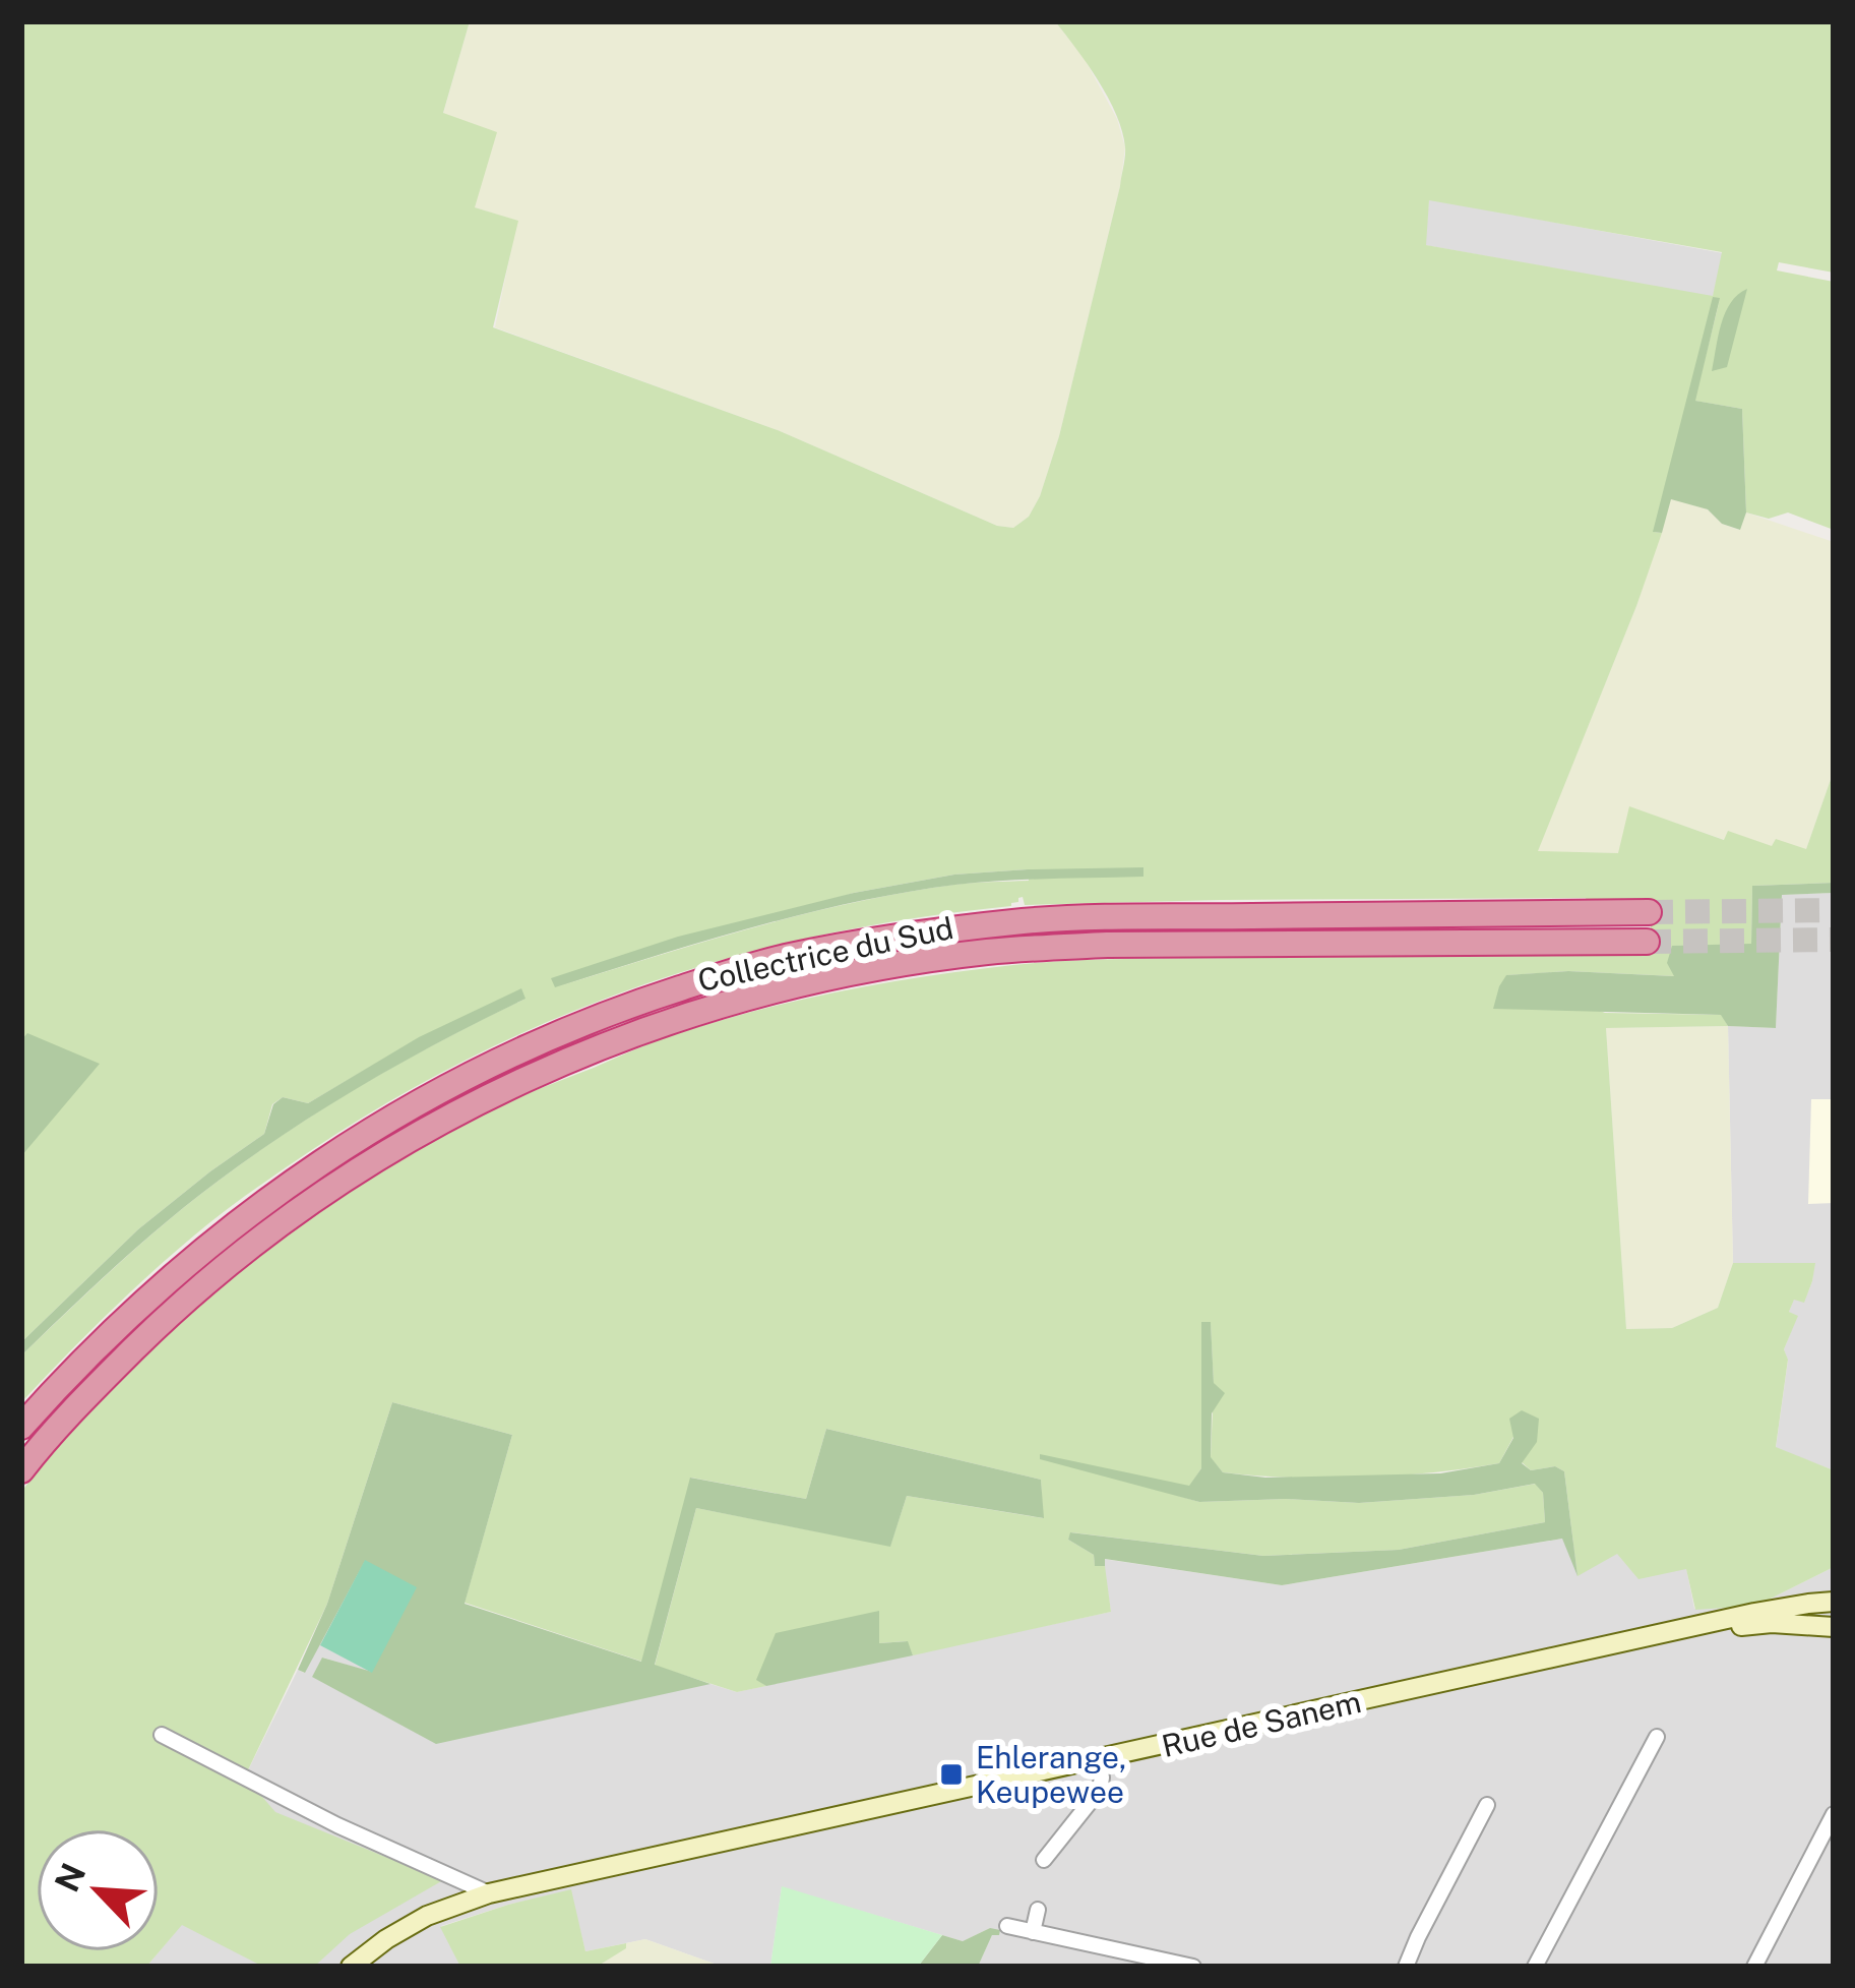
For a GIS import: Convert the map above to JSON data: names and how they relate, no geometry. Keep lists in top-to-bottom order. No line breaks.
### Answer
{"streets":{"highway":["Collectrice du Sud"],"main road":["Rue de Sanem"]},"places":{"transit":["Ehlerange, Keupewee"]},"north":"top left"}
